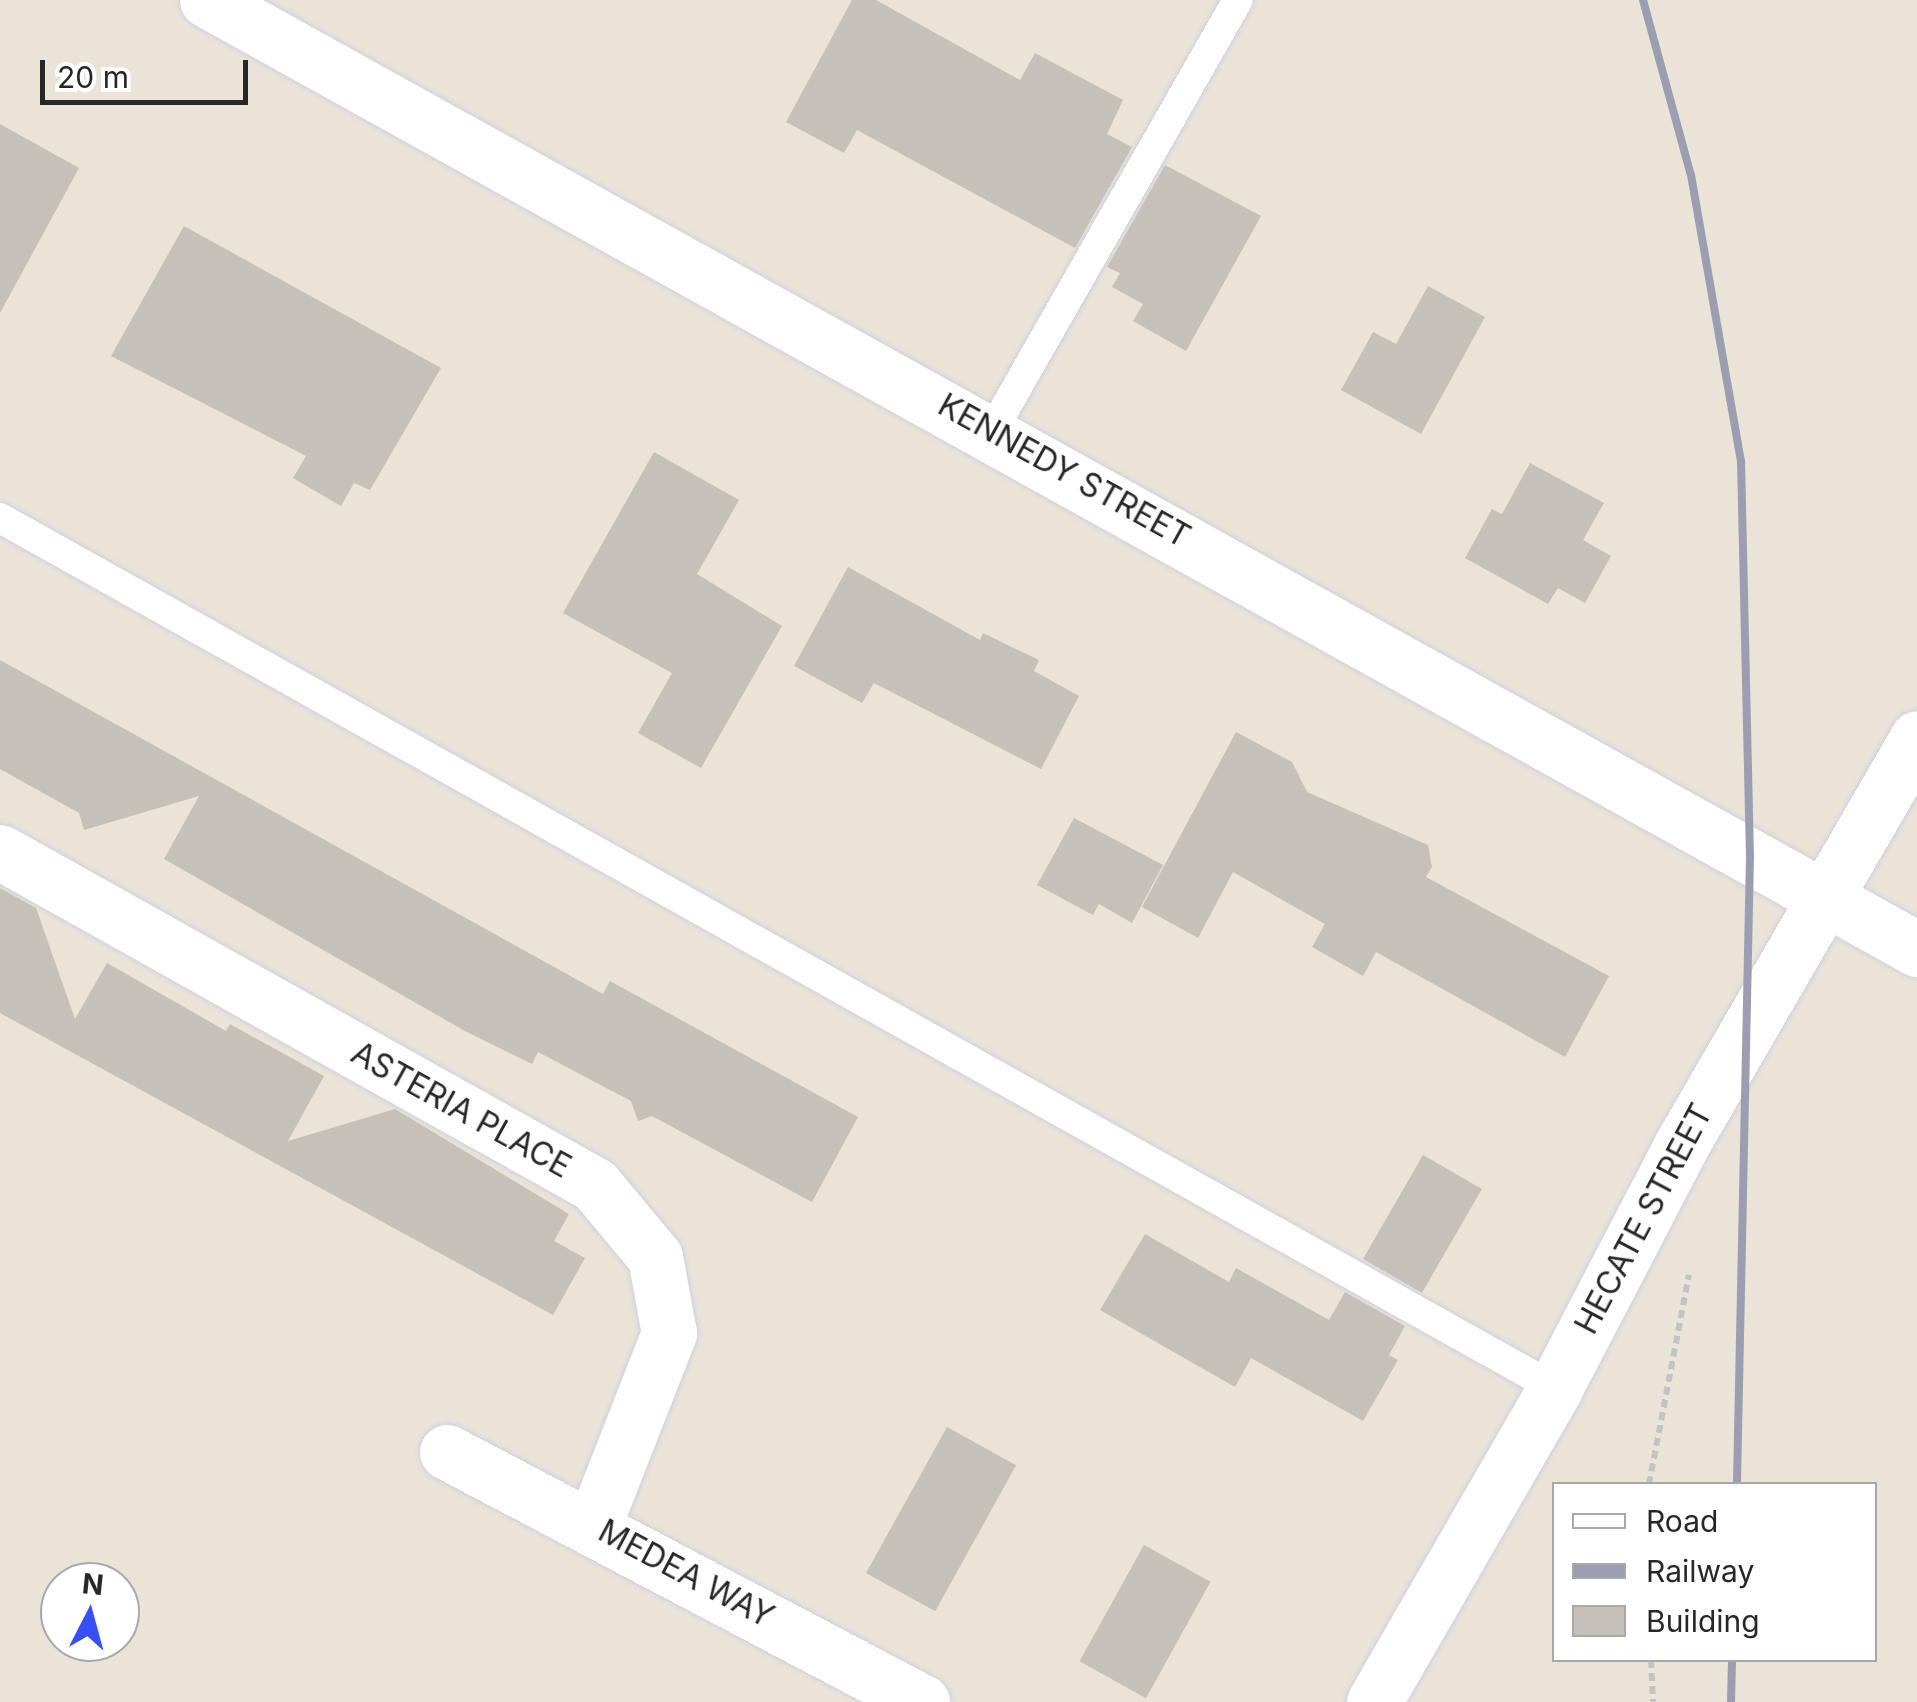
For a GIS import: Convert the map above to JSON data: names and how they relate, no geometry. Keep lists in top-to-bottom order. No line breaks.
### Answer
{"streets":{"street":["KENNEDY STREET","ASTERIA PLACE","HECATE STREET","MEDEA WAY"]},"crossings":[["KENNEDY STREET","HECATE STREET"],["ASTERIA PLACE","MEDEA WAY"]],"legend":["Road","Railway","Building"],"scale_bar":"20 m","north":"top"}
